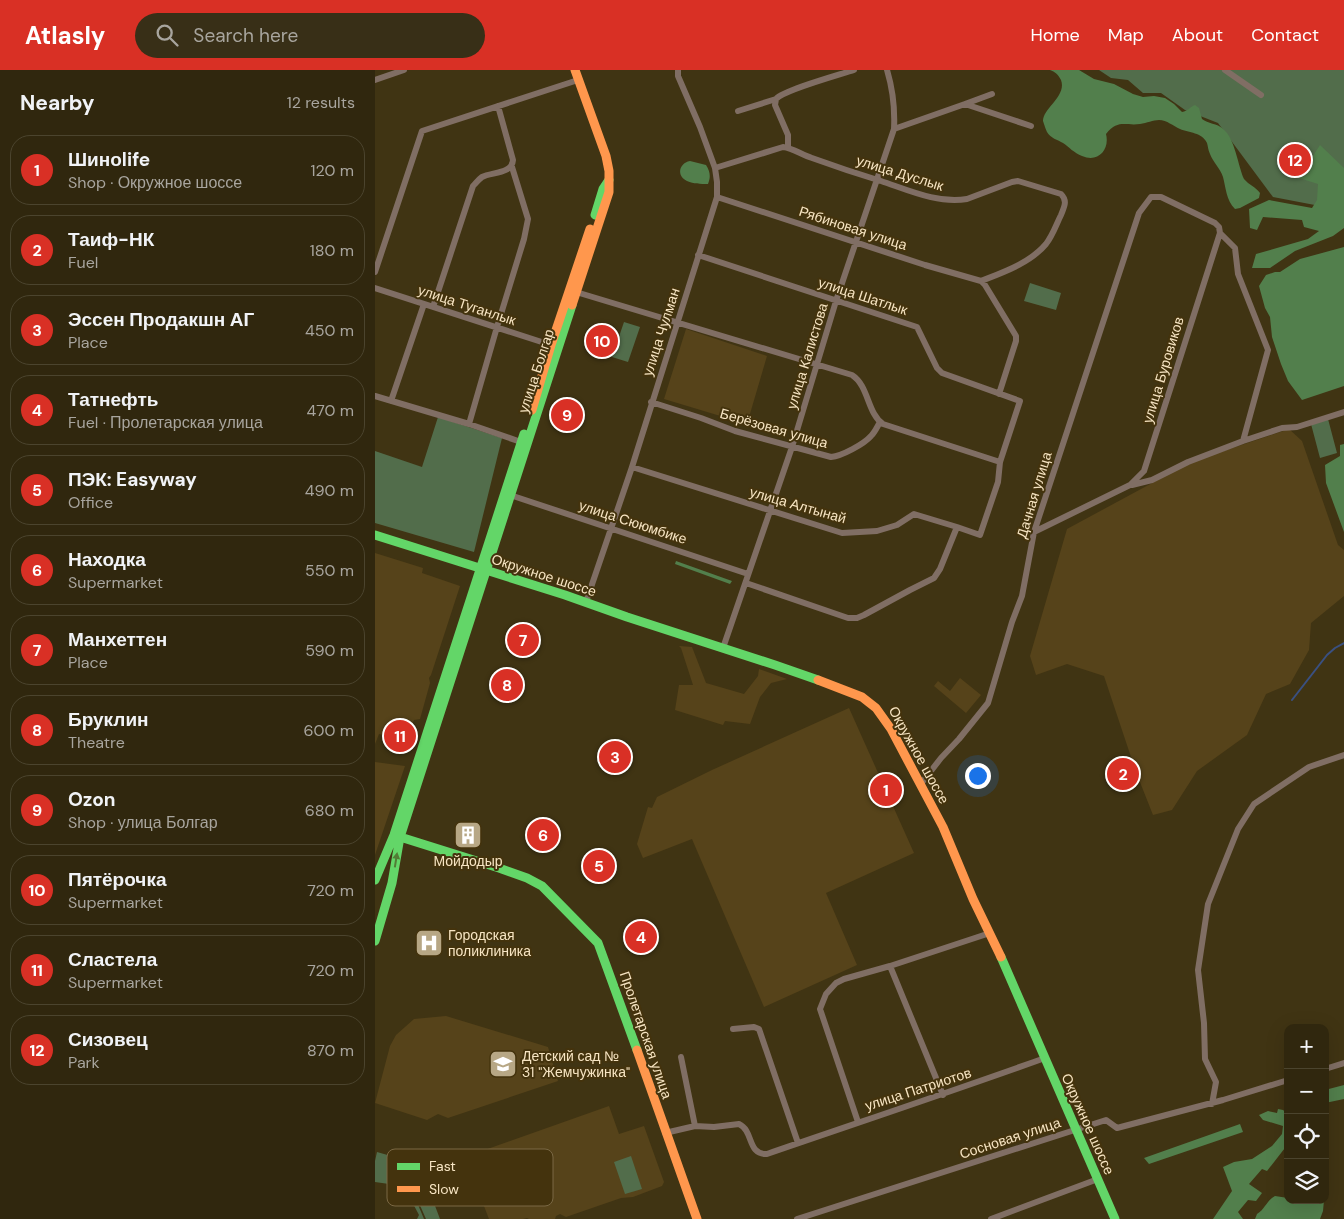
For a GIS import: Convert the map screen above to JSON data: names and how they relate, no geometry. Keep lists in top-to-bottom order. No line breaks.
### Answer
{"streets":{"street":["улица Дуслык","Рябиновая улица","улица Шатлык","улица Туганлык","улица Чулман","улица Калистова","улица Буровиков","улица Болгар","Берёзовая улица","Дачная улица","улица Алтынай","улица Сююмбике","Окружное шоссе","Пролетарская улица","улица Патриотов","Сосновая улица"]},"crossings":[["улица Дуслык","Рябиновая улица"],["улица Дуслык","улица Калистова"],["Рябиновая улица","улица Чулман"],["Рябиновая улица","улица Калистова"],["улица Шатлык","улица Чулман"],["улица Шатлык","улица Калистова"],["улица Шатлык","улица Алтынай"],["улица Туганлык","улица Болгар"],["улица Чулман","Берёзовая улица"],["улица Чулман","улица Алтынай"],["улица Чулман","улица Сююмбике"],["улица Чулман","Окружное шоссе"],["улица Калистова","Берёзовая улица"],["улица Калистова","улица Алтынай"],["улица Калистова","улица Сююмбике"],["улица Калистова","Окружное шоссе"],["улица Буровиков","Дачная улица"],["улица Болгар","улица Сююмбике"],["улица Болгар","Окружное шоссе"],["Дачная улица","Окружное шоссе"],["Окружное шоссе","улица Патриотов"],["Окружное шоссе","Сосновая улица"]],"places":{"building":["Мойдодыр"],"hospital":["Городская поликлиника"],"school or university":["Детский сад № 31 \"Жемчужинка\""]},"legend":["Fast","Slow"],"page":{"header":"Atlasly","search":"Search here","nav":["Home","Map","About","Contact"],"heading":["Nearby","12 results"],"list":[{"mark":"1","name":"Шиноlife","note":"Shop · Окружное шоссе","value":"120 m"},{"mark":"2","name":"Таиф-НК","note":"Fuel","value":"180 m"},{"mark":"3","name":"Эссен Продакшн АГ","note":"Place","value":"450 m"},{"mark":"4","name":"Татнефть","note":"Fuel · Пролетарская улица","value":"470 m"},{"mark":"5","name":"ПЭК: Easyway","note":"Office","value":"490 m"},{"mark":"6","name":"Находка","note":"Supermarket","value":"550 m"},{"mark":"7","name":"Манхеттен","note":"Place","value":"590 m"},{"mark":"8","name":"Бруклин","note":"Theatre","value":"600 m"},{"mark":"9","name":"Ozon","note":"Shop · улица Болгар","value":"680 m"},{"mark":"10","name":"Пятёрочка","note":"Supermarket","value":"720 m"},{"mark":"11","name":"Сластела","note":"Supermarket","value":"720 m"},{"mark":"12","name":"Сизовец","note":"Park","value":"870 m"}],"pins":["12","10","9","7","8","11","3","2","1","6","5","4"],"map_buttons":["+","−"]}}
